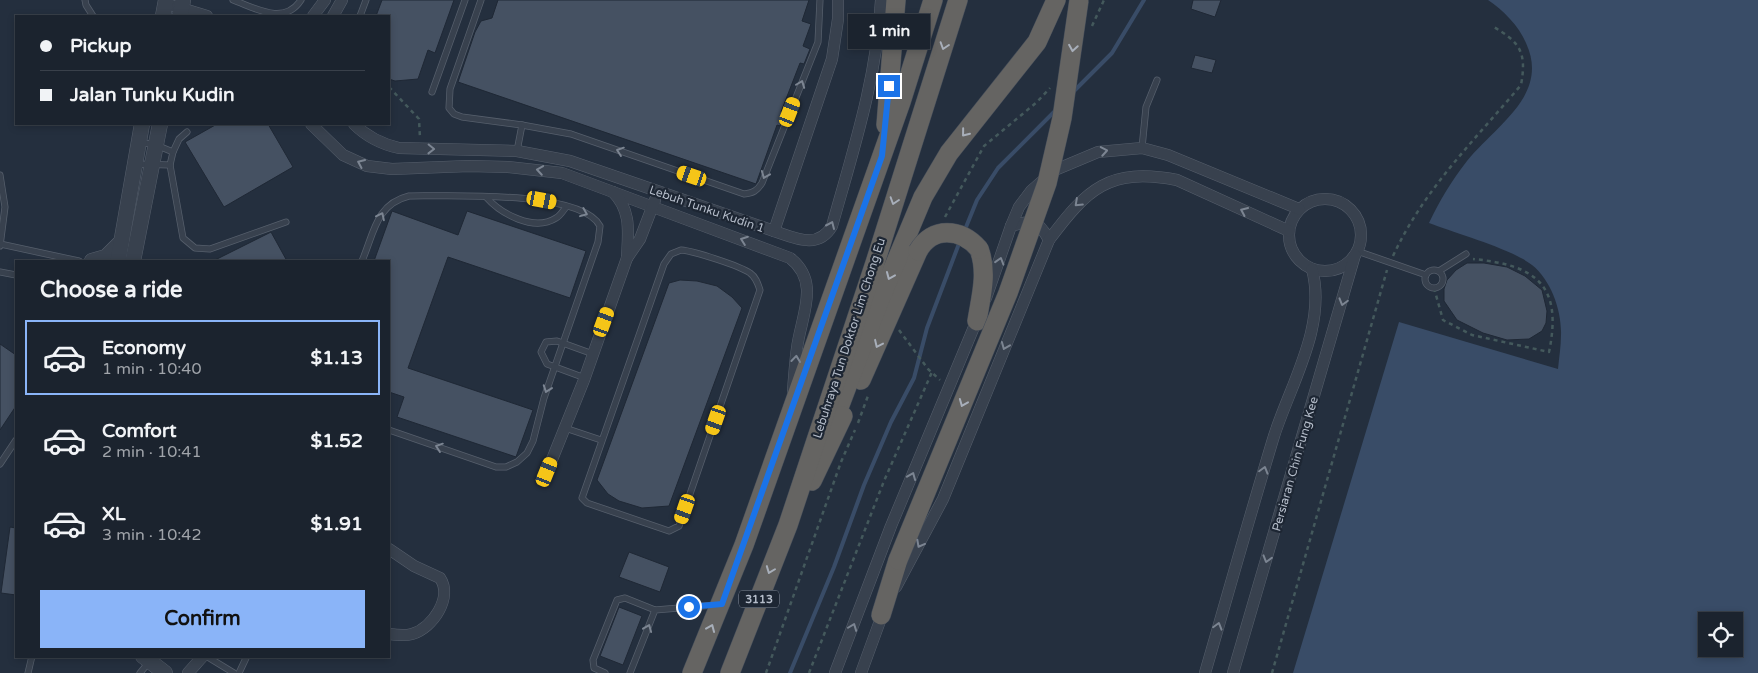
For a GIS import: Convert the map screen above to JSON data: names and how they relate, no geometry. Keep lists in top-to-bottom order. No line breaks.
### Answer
{"streets":{"highway":["Lebuhraya Tun Doktor Lim Chong Eu","3113"],"street":["Lebuh Tunku Kudin 1","Persiaran Chin Fung Kee"]},"crossings":[["Lebuh Tunku Kudin 1","3113"]],"page":{"bubble":"1 min","banner":["Pickup","Jalan Tunku Kudin"],"heading":"Choose a ride","list":[{"name":"Economy","note":"1 min · 10:40","value":"$1.13"},{"name":"Comfort","note":"2 min · 10:41","value":"$1.52"},{"name":"XL","note":"3 min · 10:42","value":"$1.91"}],"buttons":"Confirm"}}
